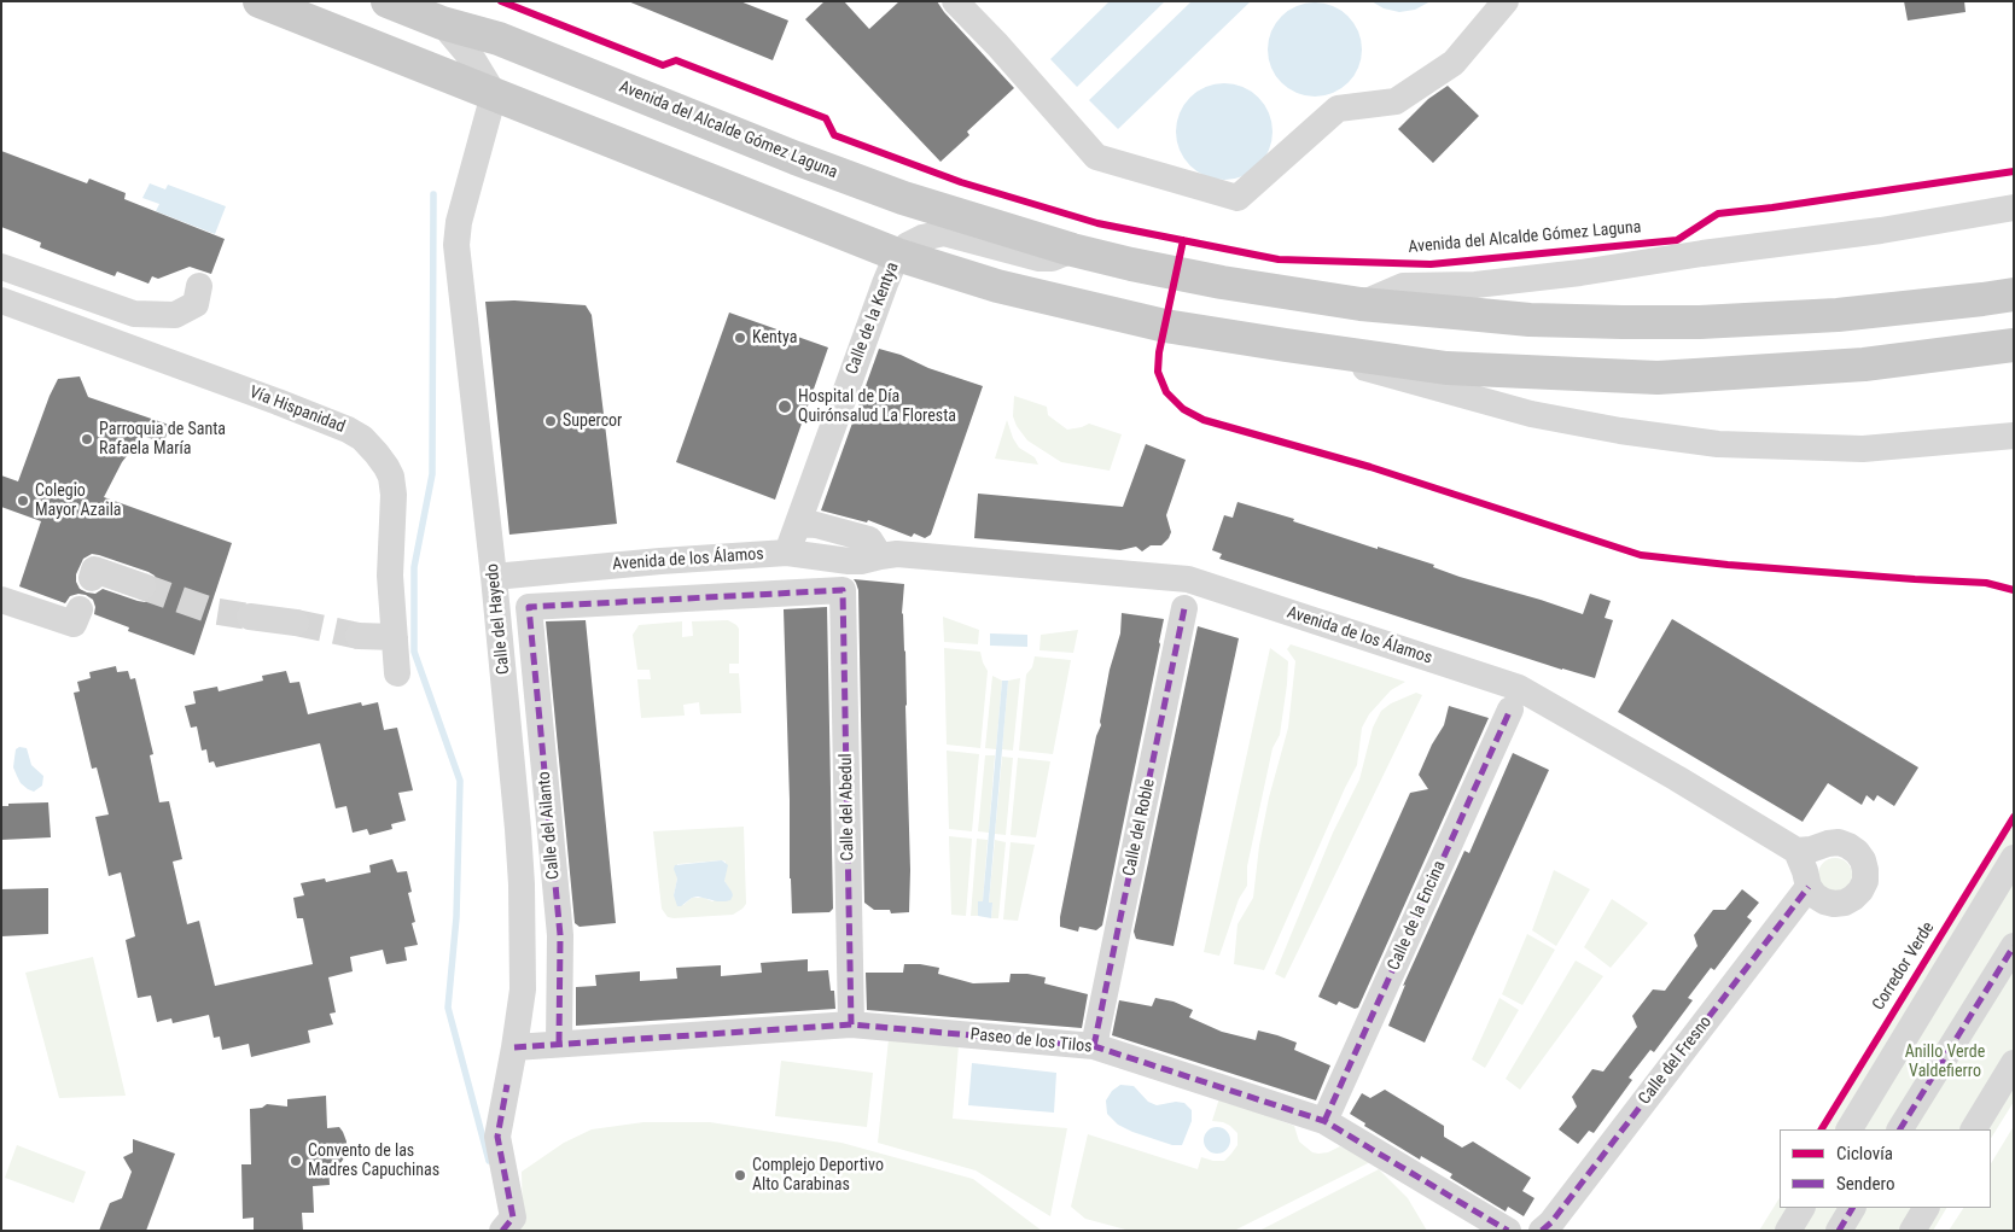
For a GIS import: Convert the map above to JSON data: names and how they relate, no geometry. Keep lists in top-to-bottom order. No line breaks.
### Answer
{"streets":{"main road":["Avenida del Alcalde Gómez Laguna"],"street":["Calle de la Kentya","Vía Hispanidad","Avenida de los Álamos","Calle del Hayedo","Calle del Abedul","Calle del Ailanto","Calle del Roble","Calle de la Encina","Paseo de los Tilos","Calle del Fresno"],"cycle path":["Corredor Verde"]},"crossings":[["Calle de la Kentya","Avenida de los Álamos"],["Avenida de los Álamos","Calle del Hayedo"],["Avenida de los Álamos","Calle del Fresno"],["Calle del Hayedo","Paseo de los Tilos"],["Calle del Abedul","Calle del Ailanto"],["Calle del Abedul","Paseo de los Tilos"],["Calle del Ailanto","Paseo de los Tilos"],["Calle del Roble","Paseo de los Tilos"],["Calle de la Encina","Paseo de los Tilos"]],"parks":["Anillo Verde Valdefierro"],"places":["Kentya","Hospital de Día Quirónsalud La Floresta","Supercor","Parroquia de Santa Rafaela María","Colegio Mayor Azaila","Convento de las Madres Capuchinas","Complejo Deportivo Alto Carabinas"],"legend":["Ciclovía","Sendero"]}
